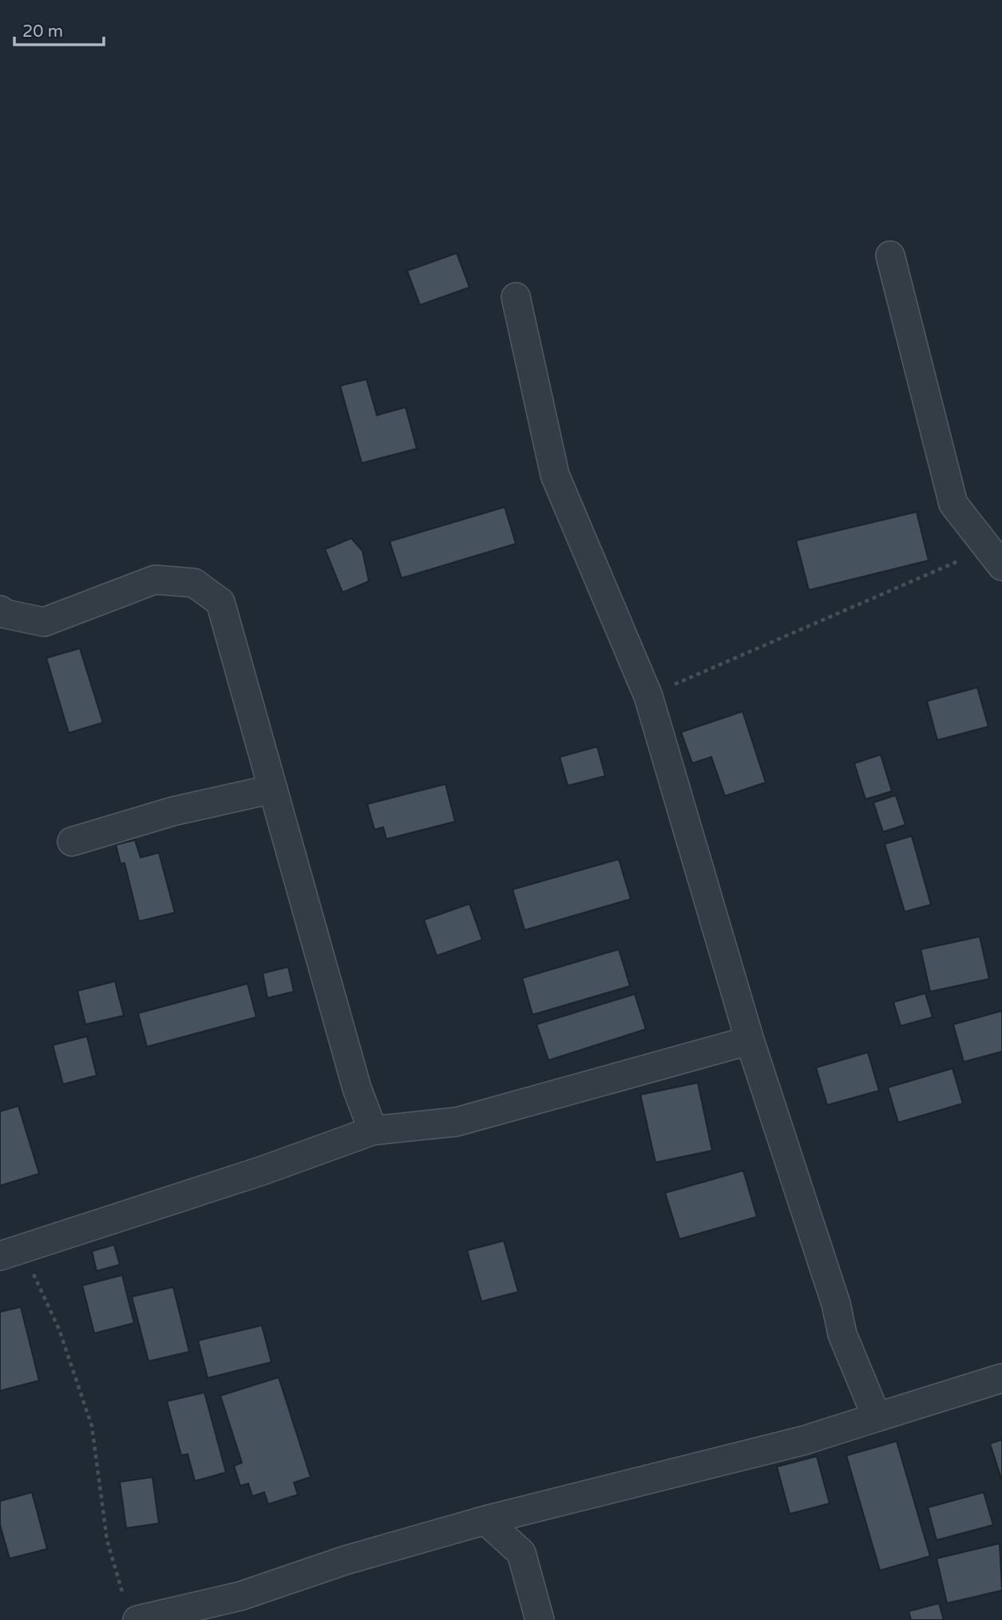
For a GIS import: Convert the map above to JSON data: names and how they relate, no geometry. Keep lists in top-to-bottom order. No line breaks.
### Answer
{"scale_bar":"20 m"}
